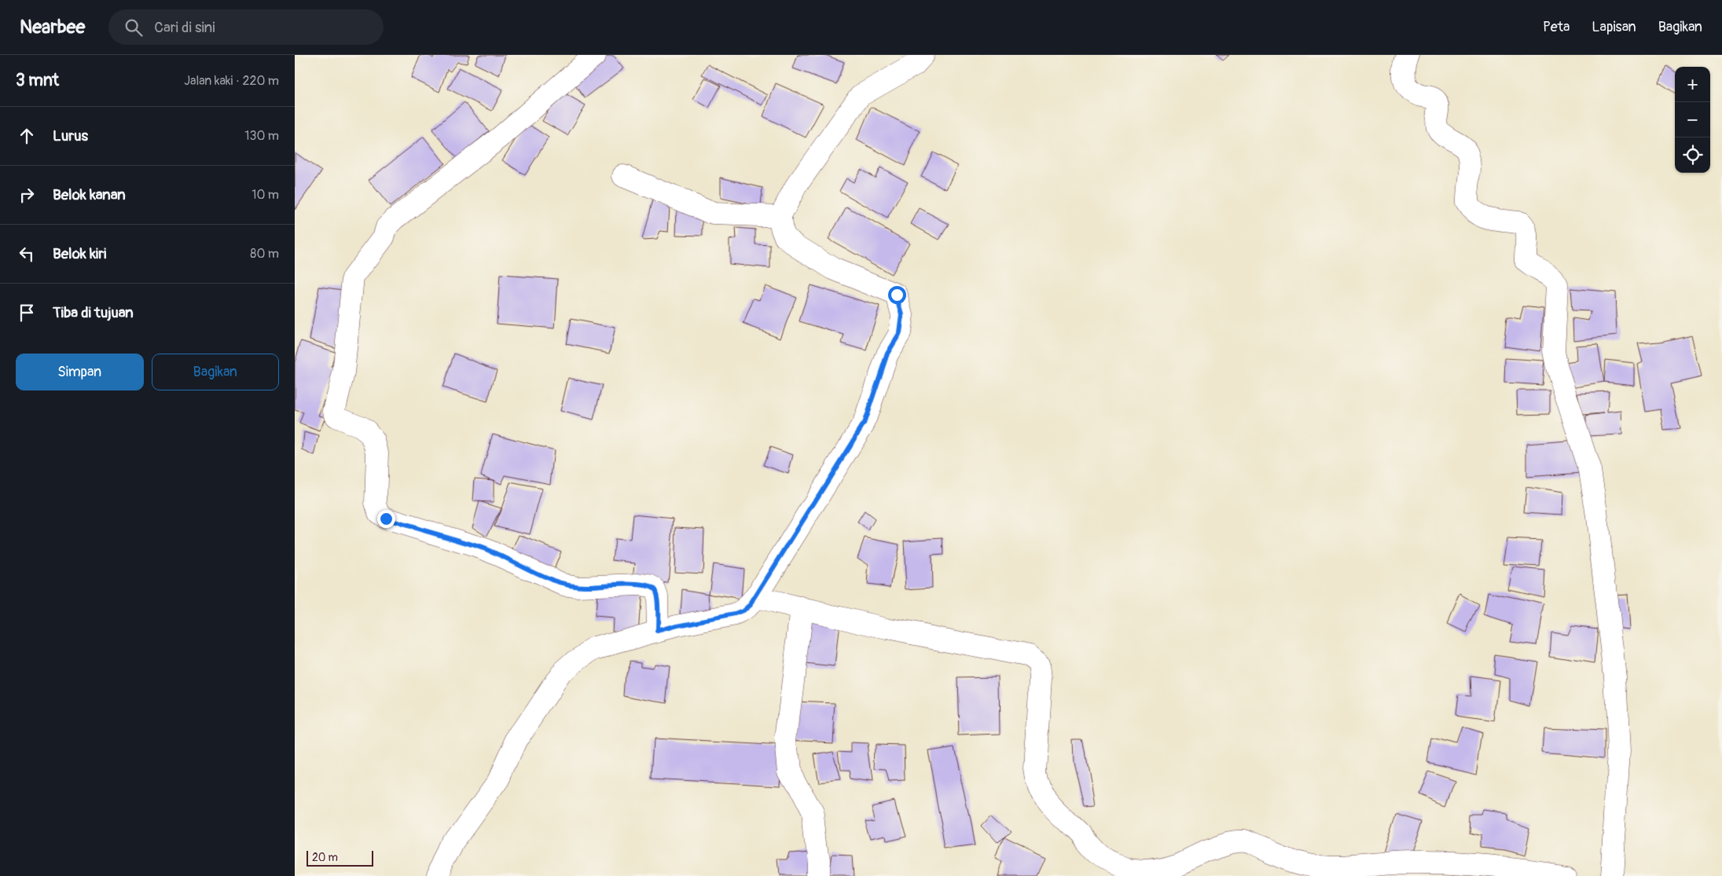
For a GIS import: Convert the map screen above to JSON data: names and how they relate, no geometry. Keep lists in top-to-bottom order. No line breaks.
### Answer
{"scale_bar":"20 m","page":{"header":"Nearbee","search":"Cari di sini","nav":["Peta","Lapisan","Bagikan"],"heading":["3 mnt","Jalan kaki · 220 m"],"map_buttons":["+","−"],"list":[["Lurus","130 m"],["Belok kanan","10 m"],["Belok kiri","80 m"],"Tiba di tujuan"],"buttons":["Simpan","Bagikan"],"scale":"20 m"}}
